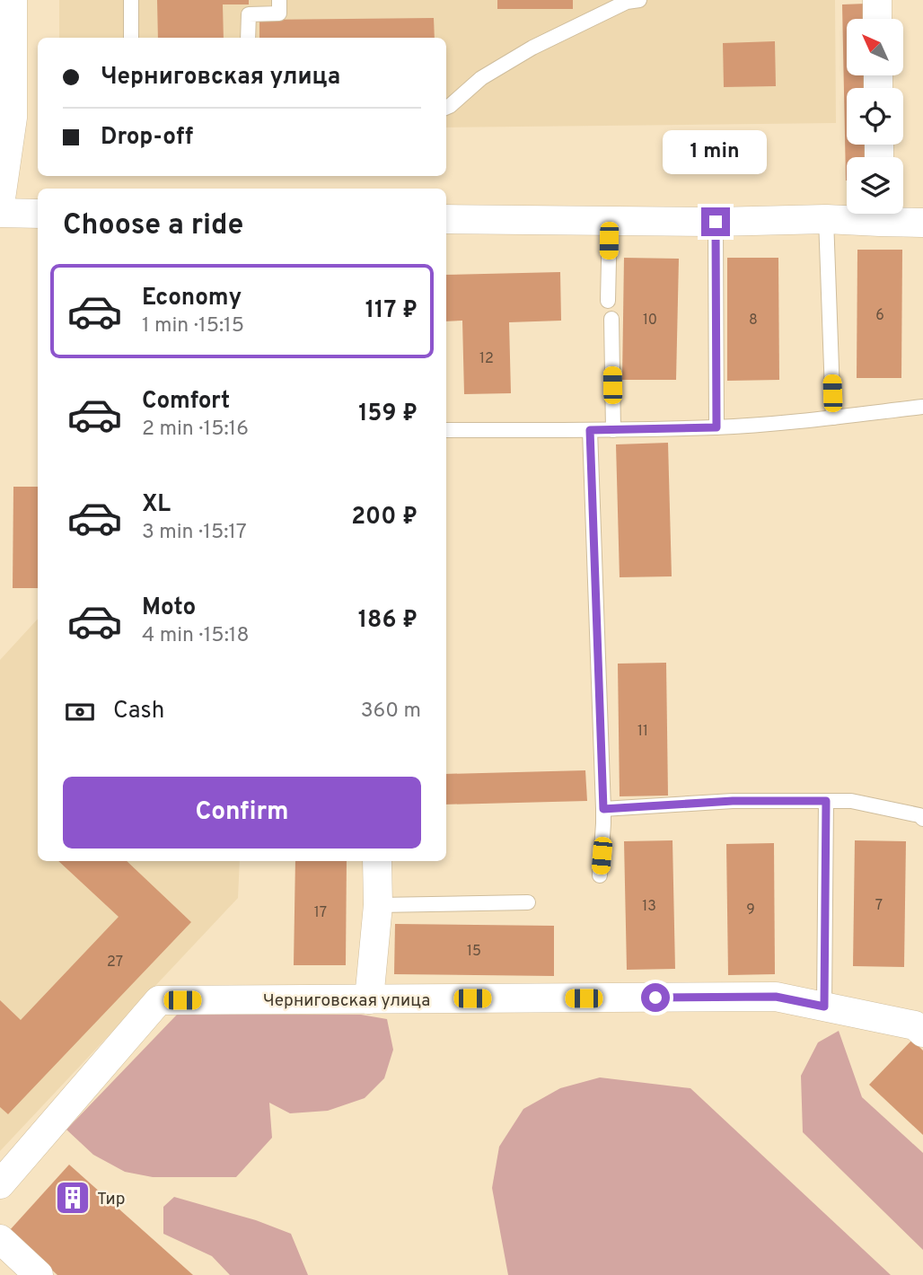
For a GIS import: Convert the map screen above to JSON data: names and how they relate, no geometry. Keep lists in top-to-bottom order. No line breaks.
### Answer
{"streets":{"street":["Черниговская улица"]},"places":{"building":["Тир"]},"house_numbers":["6","10","8","12","11","7","13","9","17","15","27"],"north":"top left","page":{"banner":["Черниговская улица","Drop-off"],"bubble":"1 min","heading":"Choose a ride","list":[{"name":"Economy","note":"1 min · 15:15","value":"117 ₽"},{"name":"Comfort","note":"2 min · 15:16","value":"159 ₽"},{"name":"XL","note":"3 min · 15:17","value":"200 ₽"},{"name":"Moto","note":"4 min · 15:18","value":"186 ₽"}],"pay":["Cash","360 m"],"buttons":"Confirm"}}
